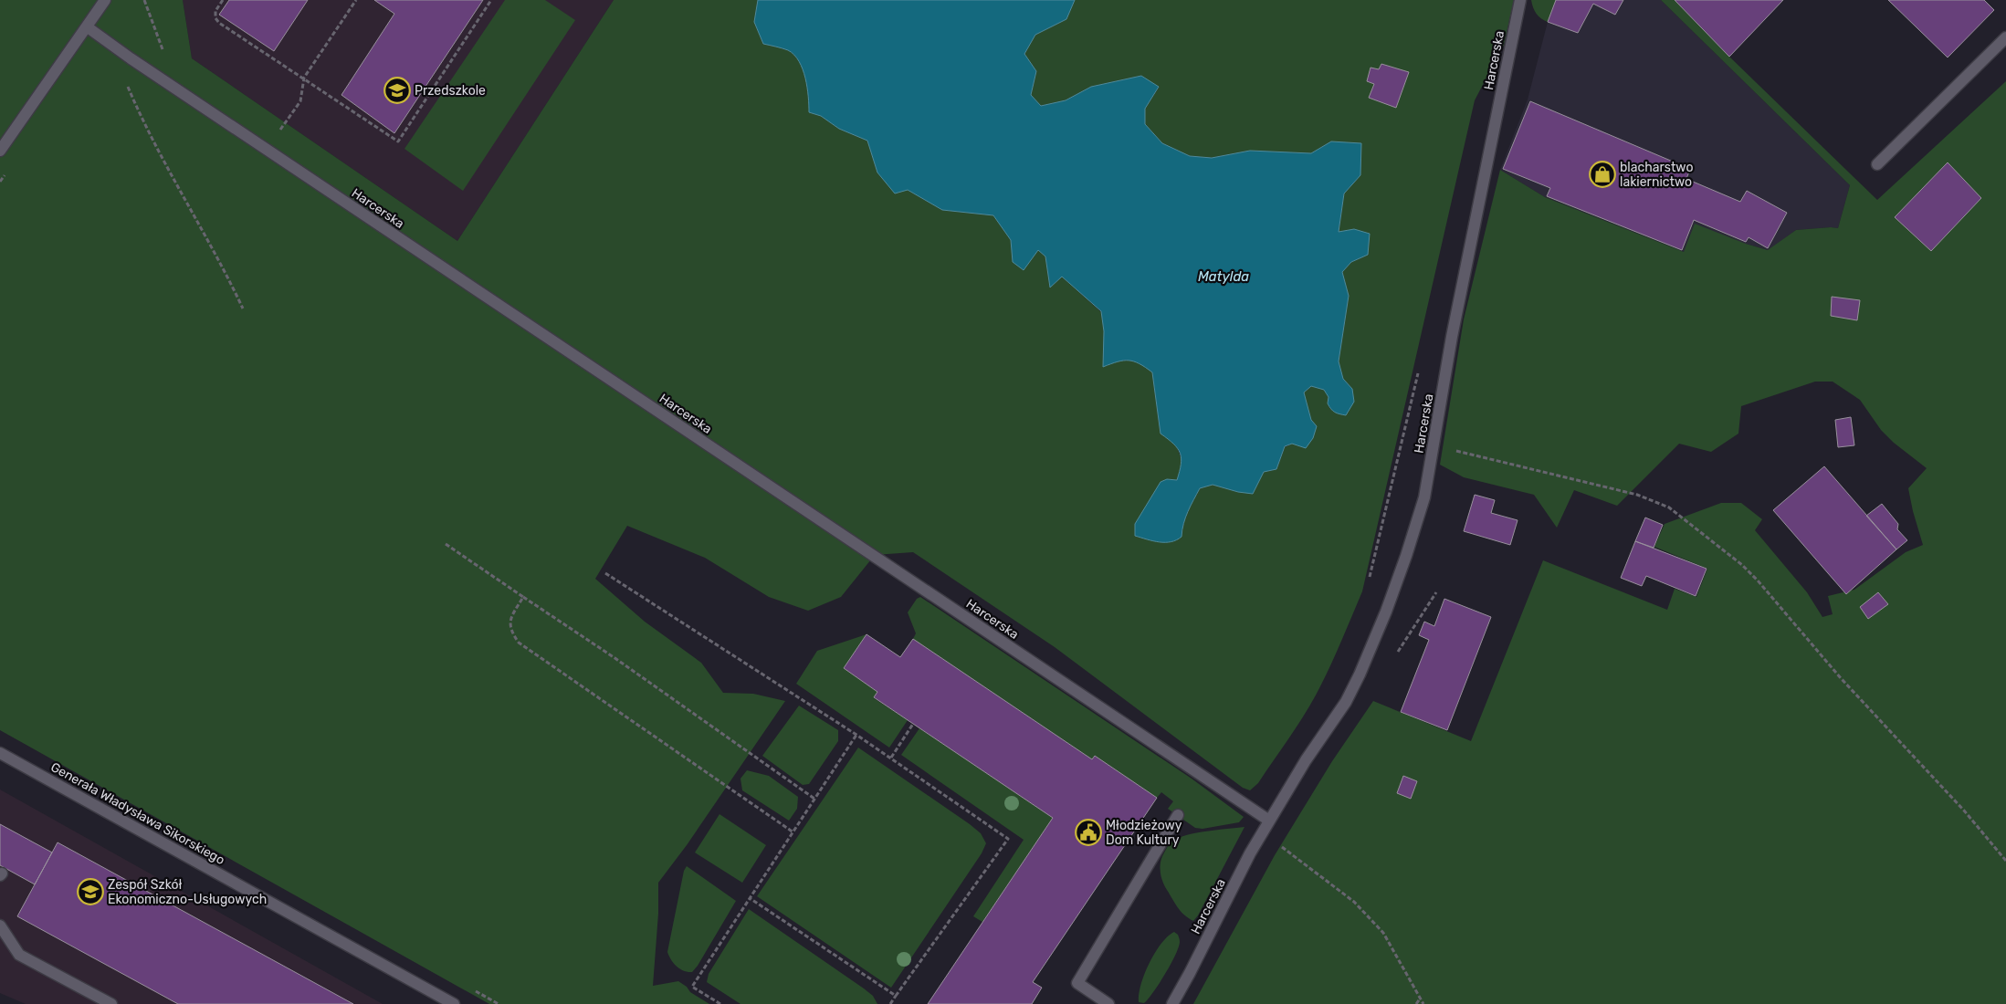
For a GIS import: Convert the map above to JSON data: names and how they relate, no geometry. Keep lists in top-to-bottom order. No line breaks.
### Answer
{"streets":{"street":["Harcerska","Generała Władysława Sikorskiego"]},"water":["Matylda"],"places":{"school or university":["Przedszkole","Zespół Szkół Ekonomiczno-Usługowych"],"shop":["blacharstwo lakiernictwo"],"public building":["Młodzieżowy Dom Kultury"]}}
